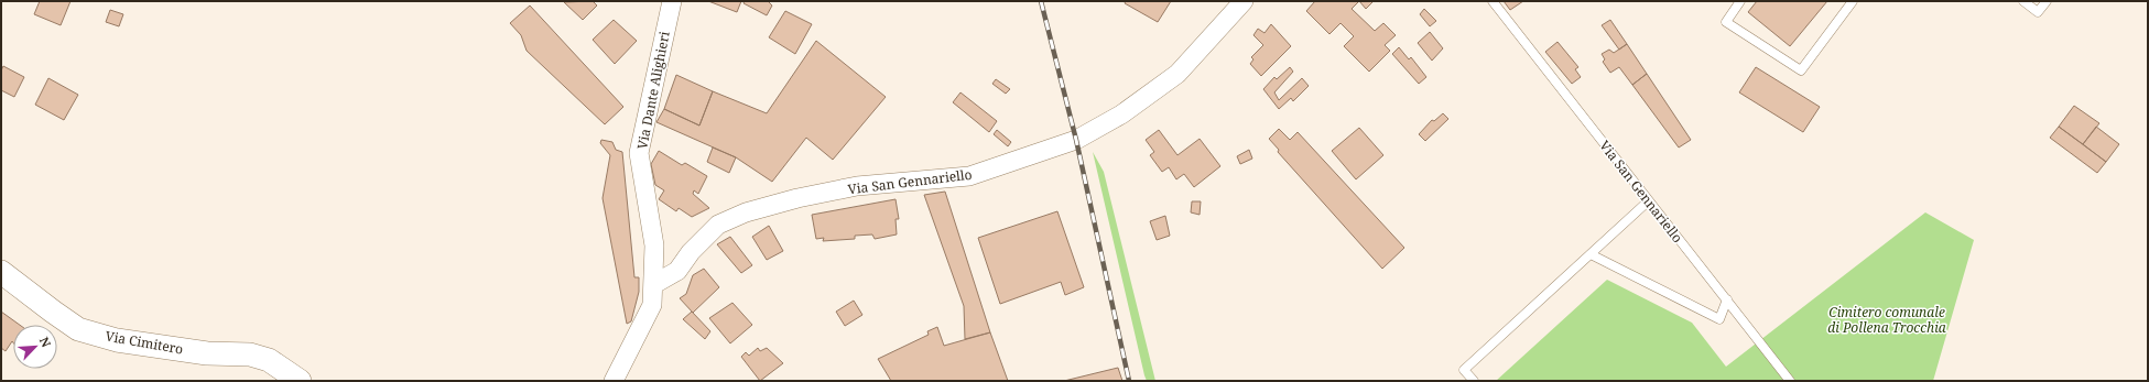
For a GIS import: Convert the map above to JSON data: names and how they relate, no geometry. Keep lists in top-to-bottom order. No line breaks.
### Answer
{"streets":{"street":["Via Dante Alighieri","Via San Gennariello","Via Cimitero"]},"crossings":[["Via Dante Alighieri","Via San Gennariello"]],"parks":["Cimitero comunale di Pollena Trocchia"],"north":"top right"}
